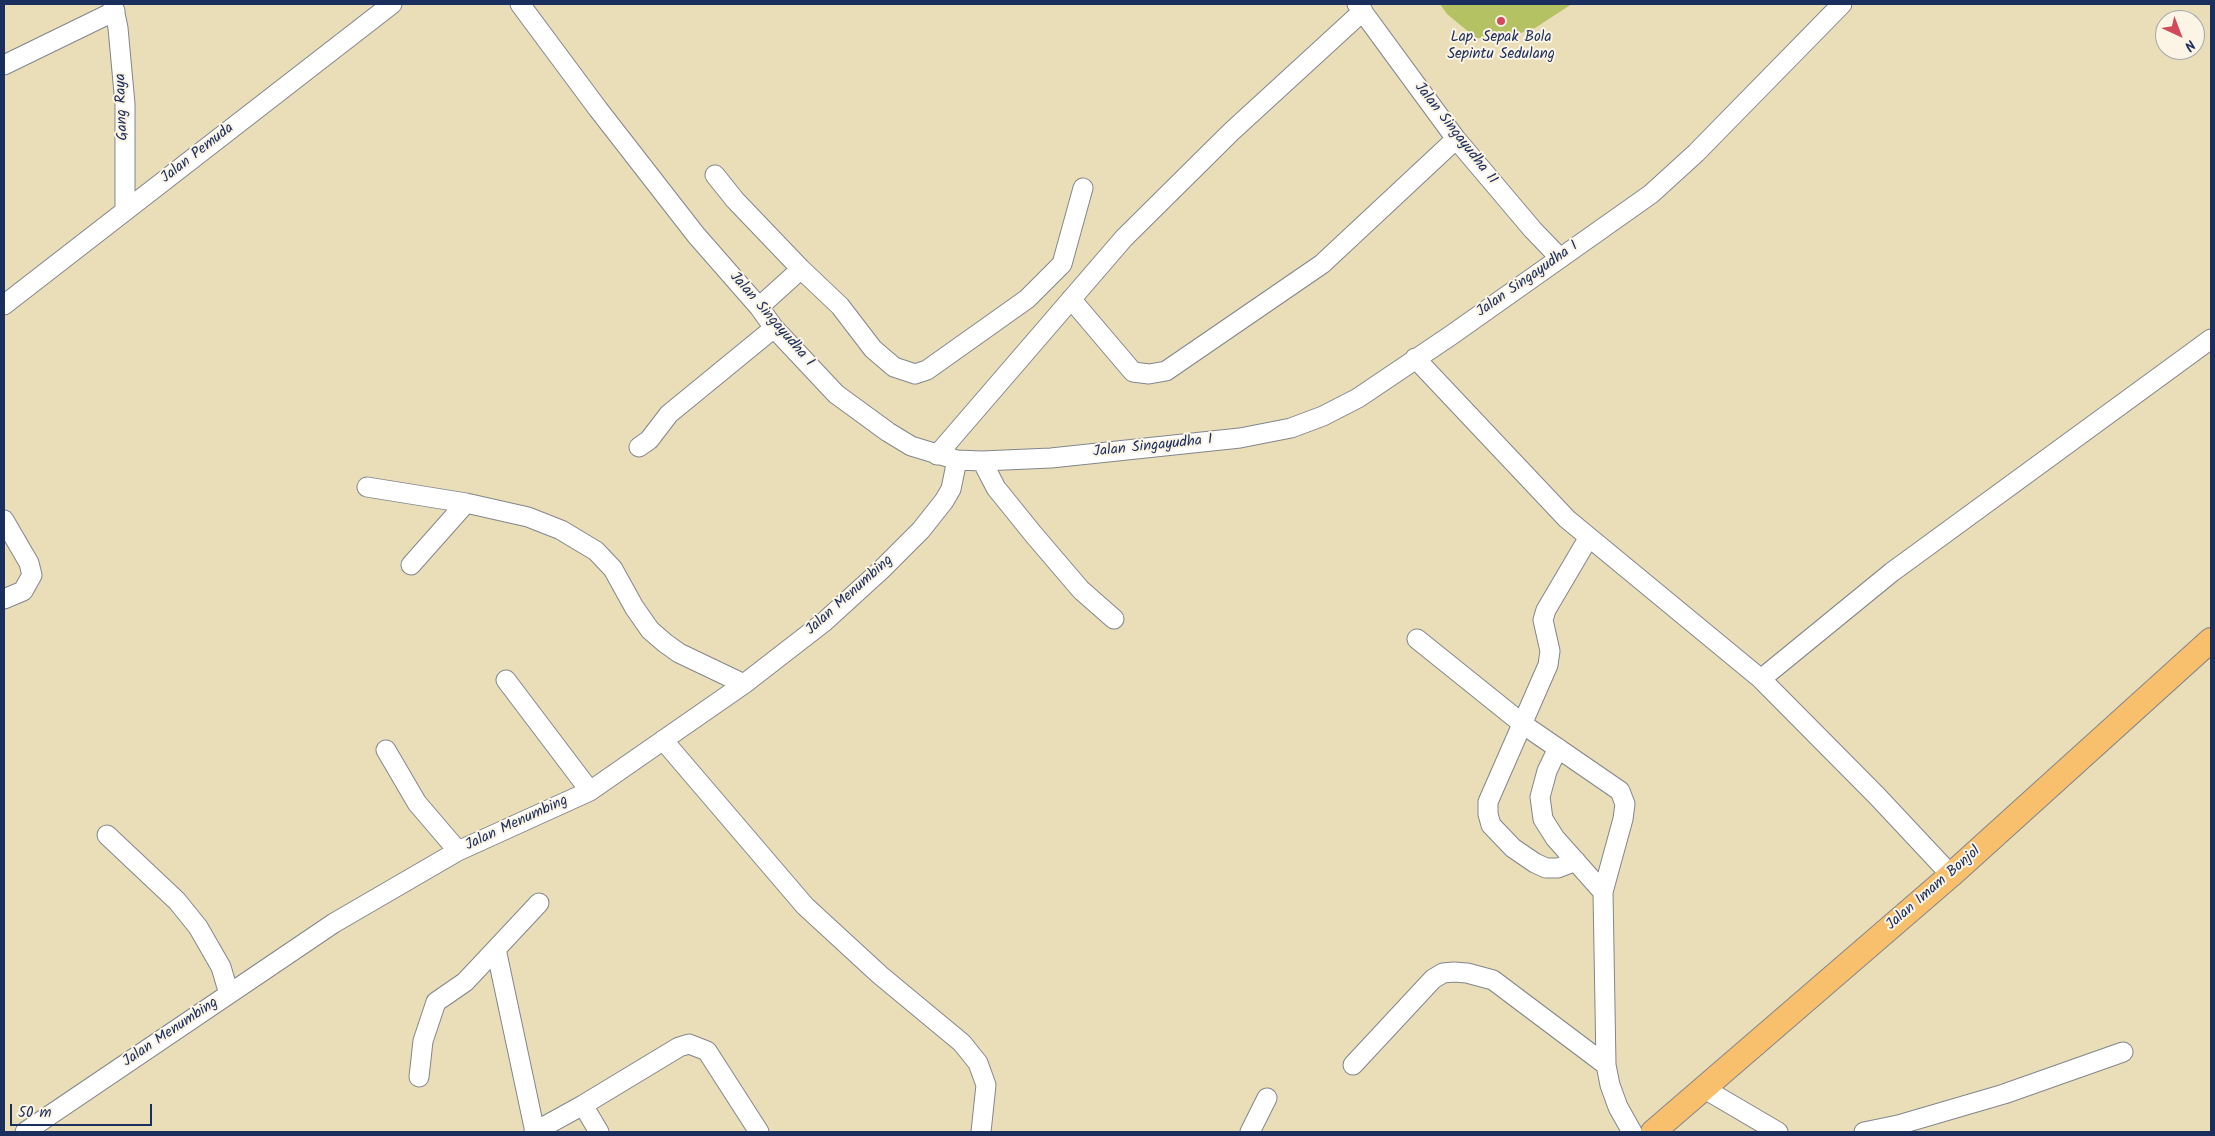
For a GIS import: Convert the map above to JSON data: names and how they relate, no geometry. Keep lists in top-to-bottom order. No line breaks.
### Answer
{"streets":{"main road":["Jalan Imam Bonjol"],"street":["Gang Raya","Jalan Singayudha II","Jalan Pemuda","Jalan Singayudha I","Jalan Menumbing"]},"crossings":[["Gang Raya","Jalan Pemuda"],["Jalan Singayudha II","Jalan Singayudha I"],["Jalan Singayudha I","Jalan Menumbing"]],"places":["Lap. Sepak Bola Sepintu Sedulang"],"scale_bar":"50 m","north":"bottom right"}
